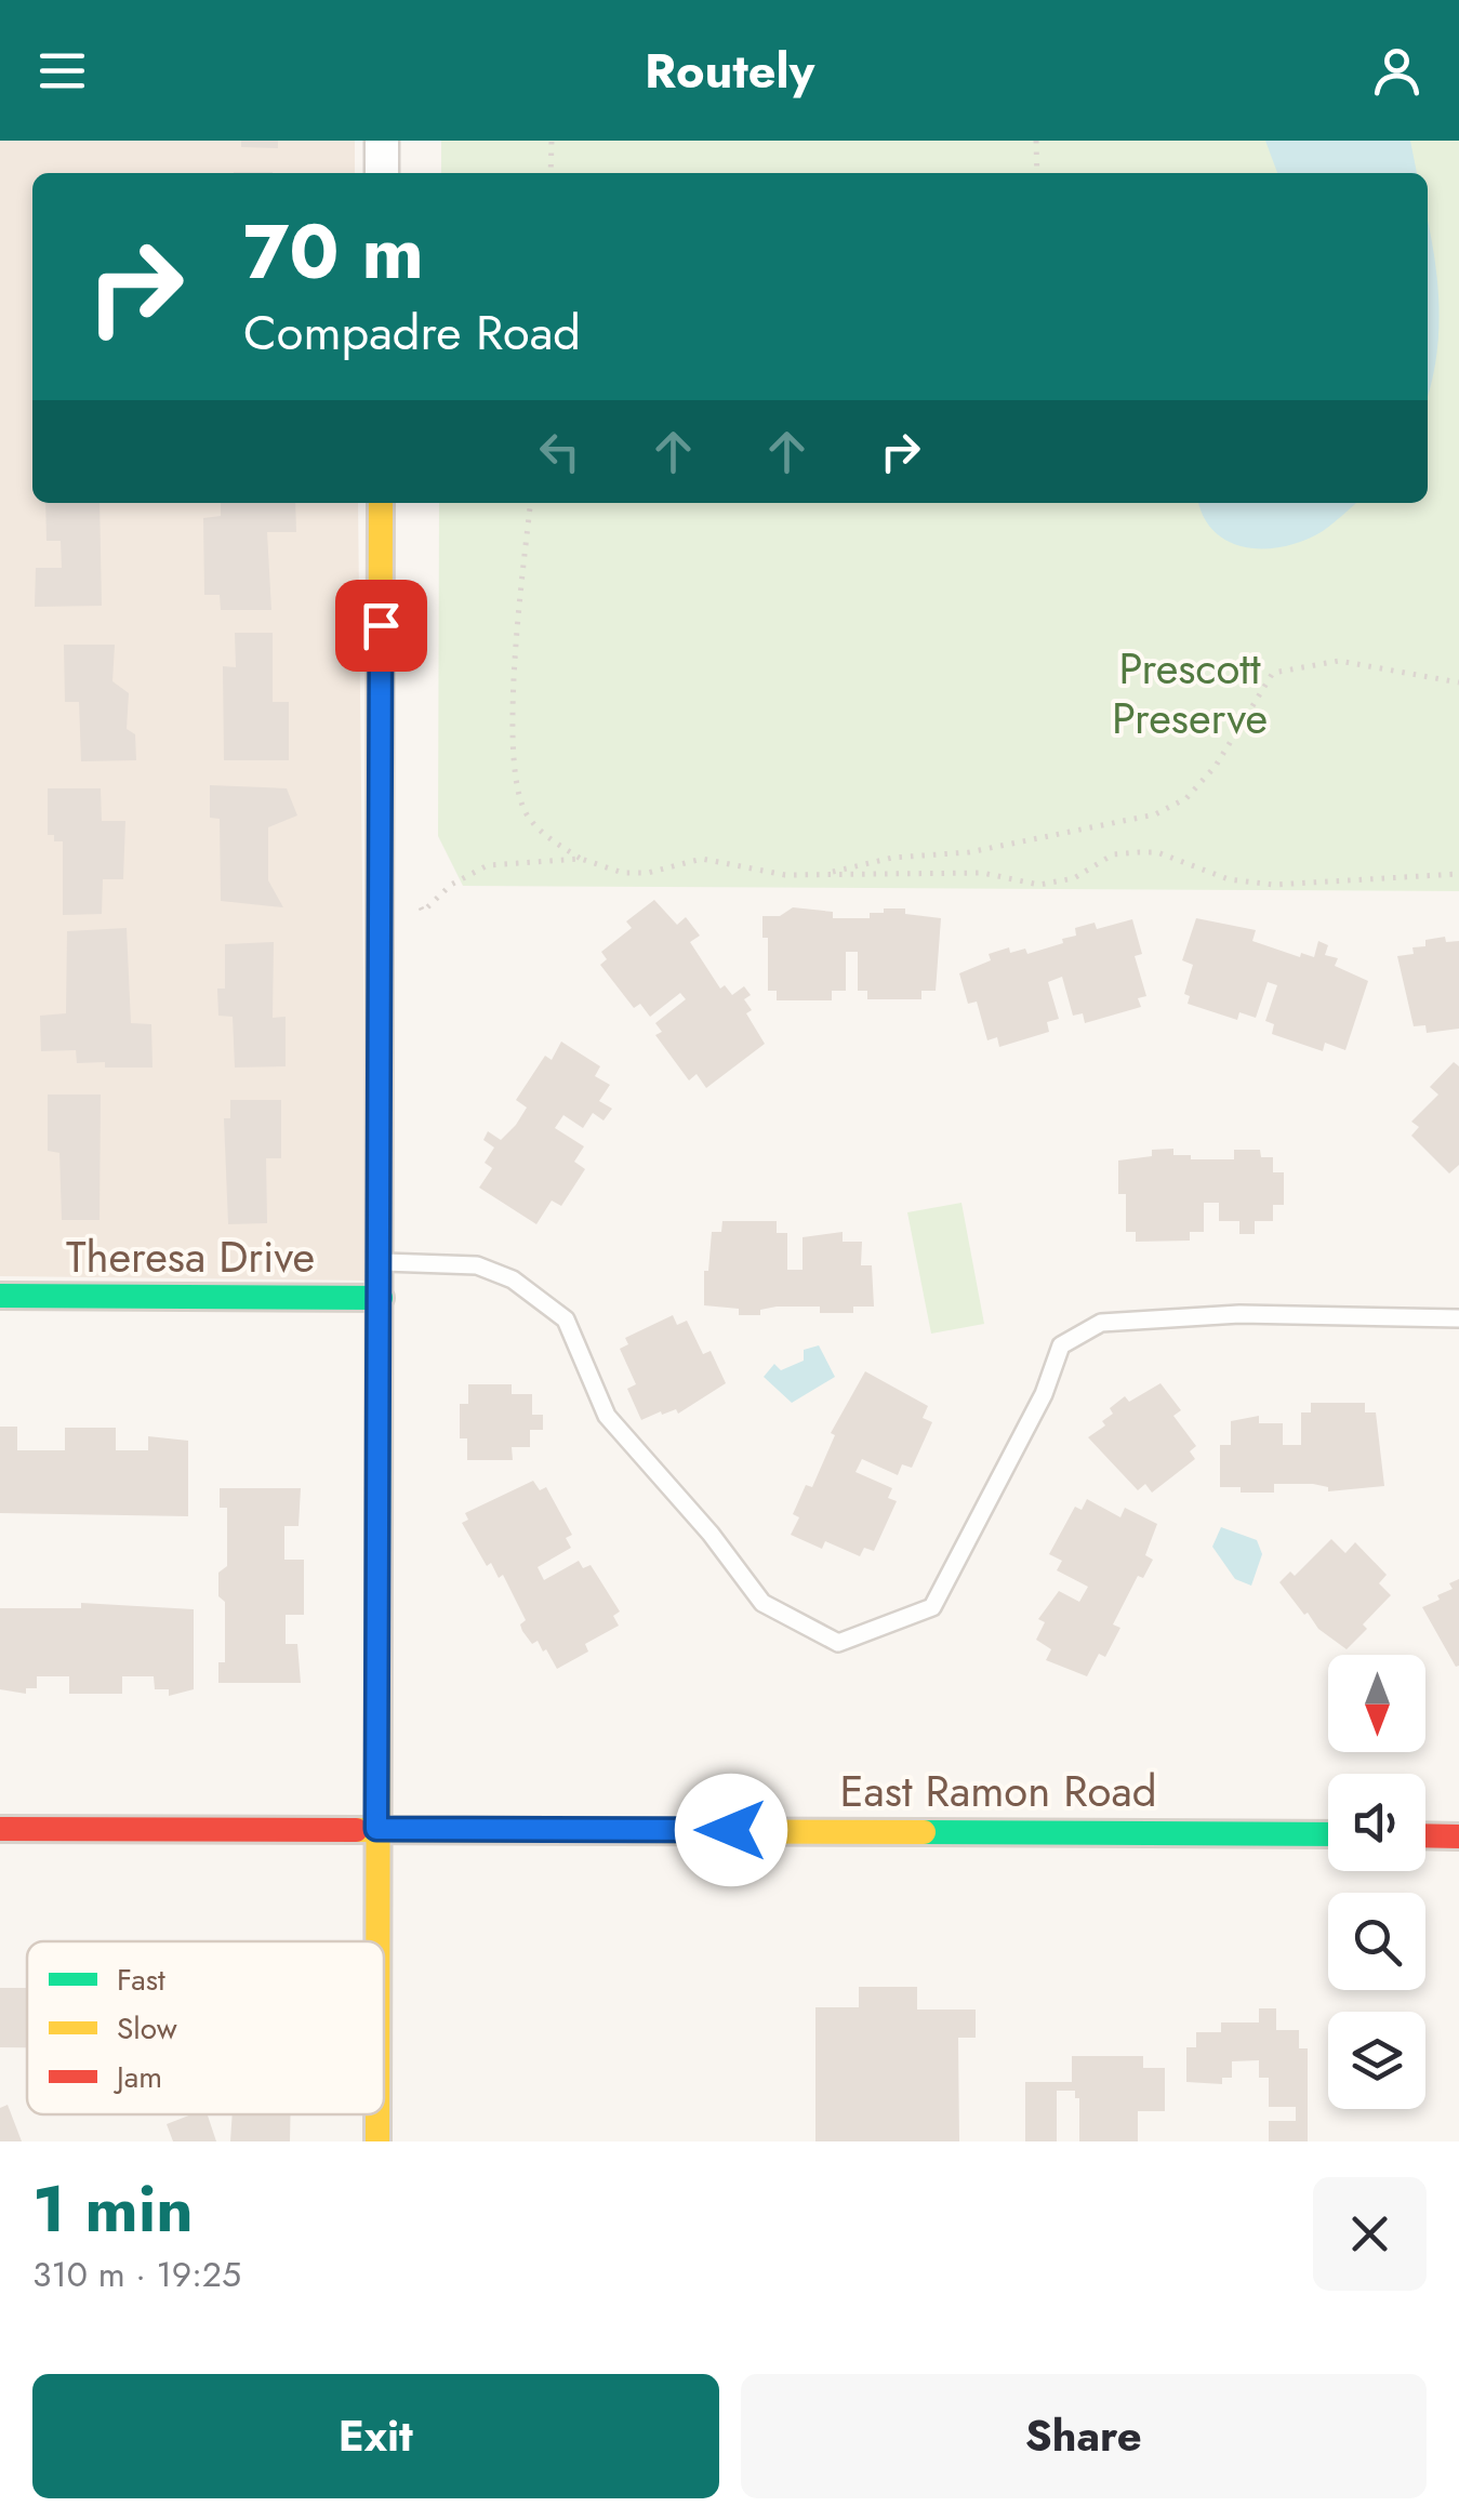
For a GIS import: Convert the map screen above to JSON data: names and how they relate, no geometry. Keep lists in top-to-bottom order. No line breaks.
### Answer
{"streets":{"street":["Theresa Drive","East Ramon Road"]},"parks":["Prescott Preserve"],"legend":["Fast","Slow","Jam"],"north":"bottom","page":{"header":"Routely","turn":["70 m","Compadre Road"],"heading":["1 min","310 m · 19:25"],"buttons":["Exit","Share"]}}
